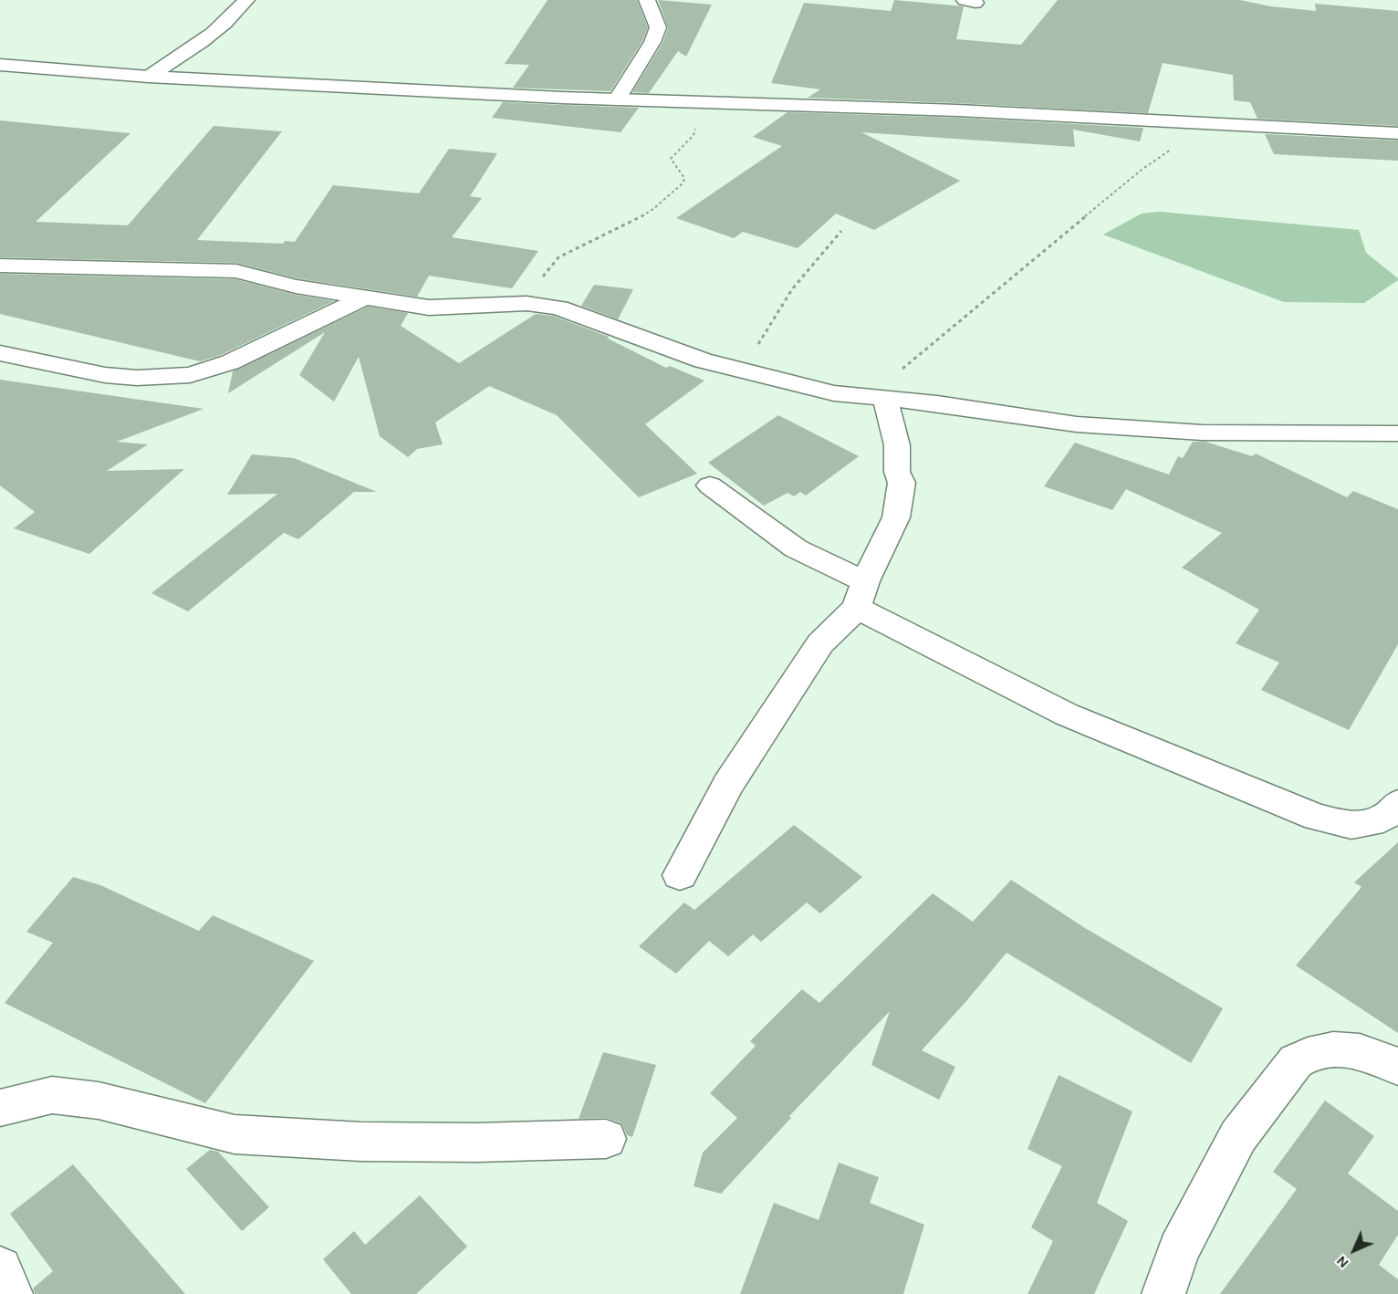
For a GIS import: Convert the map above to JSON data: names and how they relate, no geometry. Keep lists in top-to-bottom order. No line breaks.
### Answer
{"north":"bottom left"}
